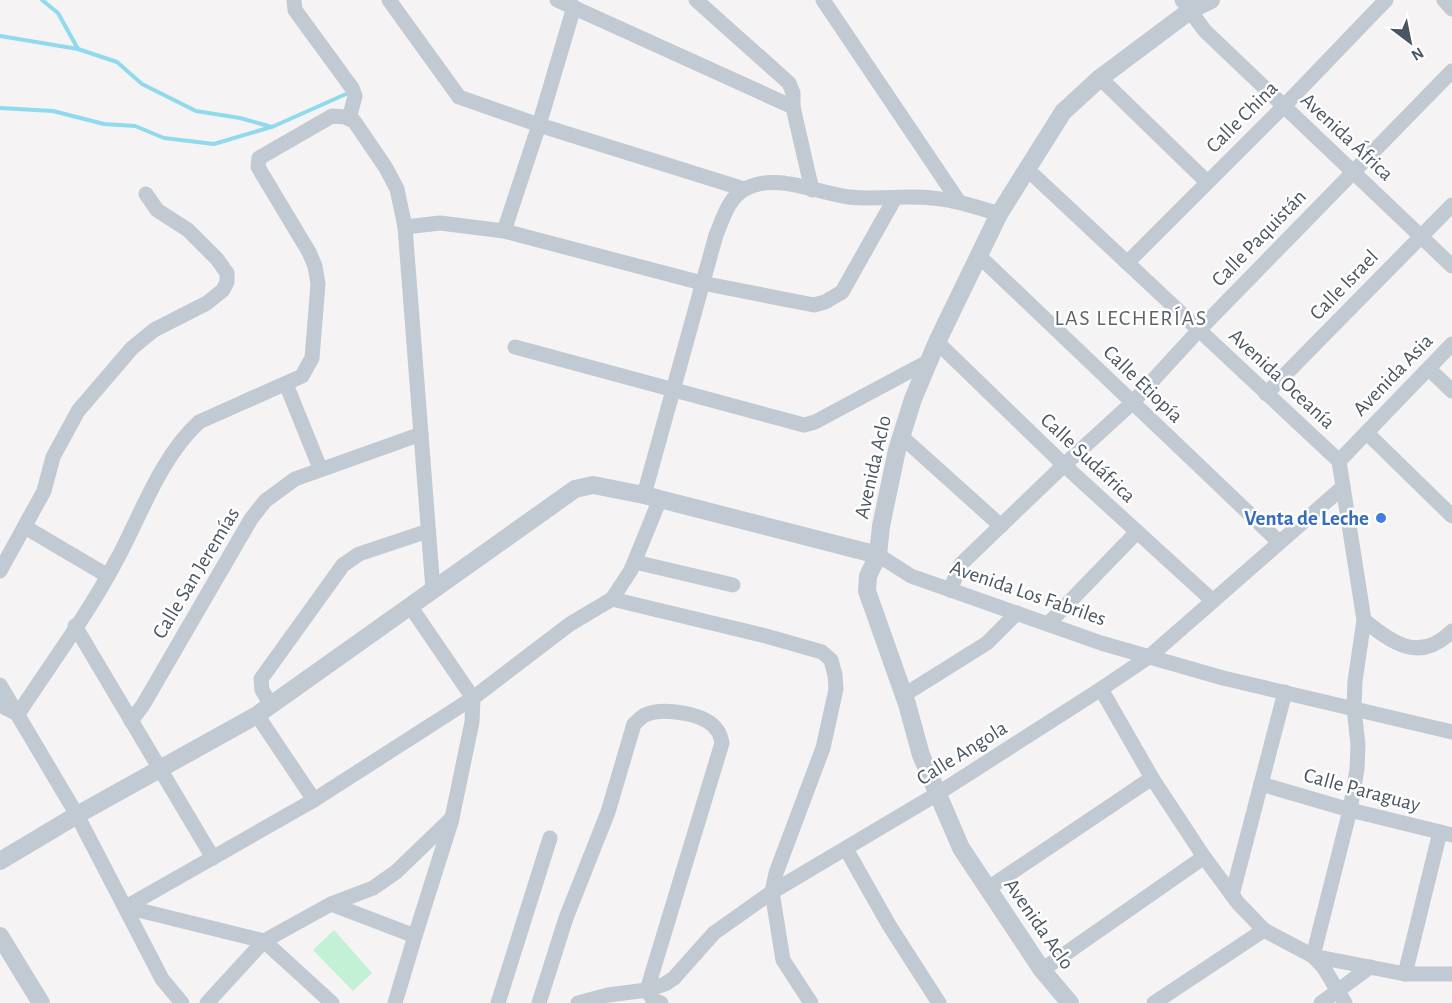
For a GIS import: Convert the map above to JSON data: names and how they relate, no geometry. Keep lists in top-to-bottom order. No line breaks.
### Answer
{"streets":{"street":["Calle China","Avenida África","Calle Paquistán","Calle Israel","Avenida Asia","Avenida Oceanía","Calle Etiopía","Calle Sudáfrica","Avenida Aclo","Calle San Jeremías","Avenida Los Fabriles","Calle Angola","Calle Paraguay"]},"crossings":[["Calle China","Avenida África"],["Calle China","Avenida Oceanía"],["Avenida África","Calle Paquistán"],["Avenida África","Calle Israel"],["Avenida África","Avenida Aclo"],["Calle Paquistán","Avenida Oceanía"],["Calle Paquistán","Calle Etiopía"],["Calle Paquistán","Calle Sudáfrica"],["Calle Paquistán","Avenida Los Fabriles"],["Calle Israel","Avenida Oceanía"],["Avenida Asia","Avenida Oceanía"],["Avenida Oceanía","Avenida Aclo"],["Avenida Oceanía","Avenida Los Fabriles"],["Avenida Oceanía","Calle Angola"],["Avenida Oceanía","Calle Paraguay"],["Calle Etiopía","Avenida Aclo"],["Calle Etiopía","Calle Angola"],["Calle Sudáfrica","Avenida Aclo"],["Calle Sudáfrica","Calle Angola"],["Avenida Aclo","Avenida Los Fabriles"],["Avenida Aclo","Calle Angola"],["Avenida Los Fabriles","Calle Angola"]],"districts":["LAS LECHERÍAS"],"places":["Venta de Leche"],"north":"bottom right"}
